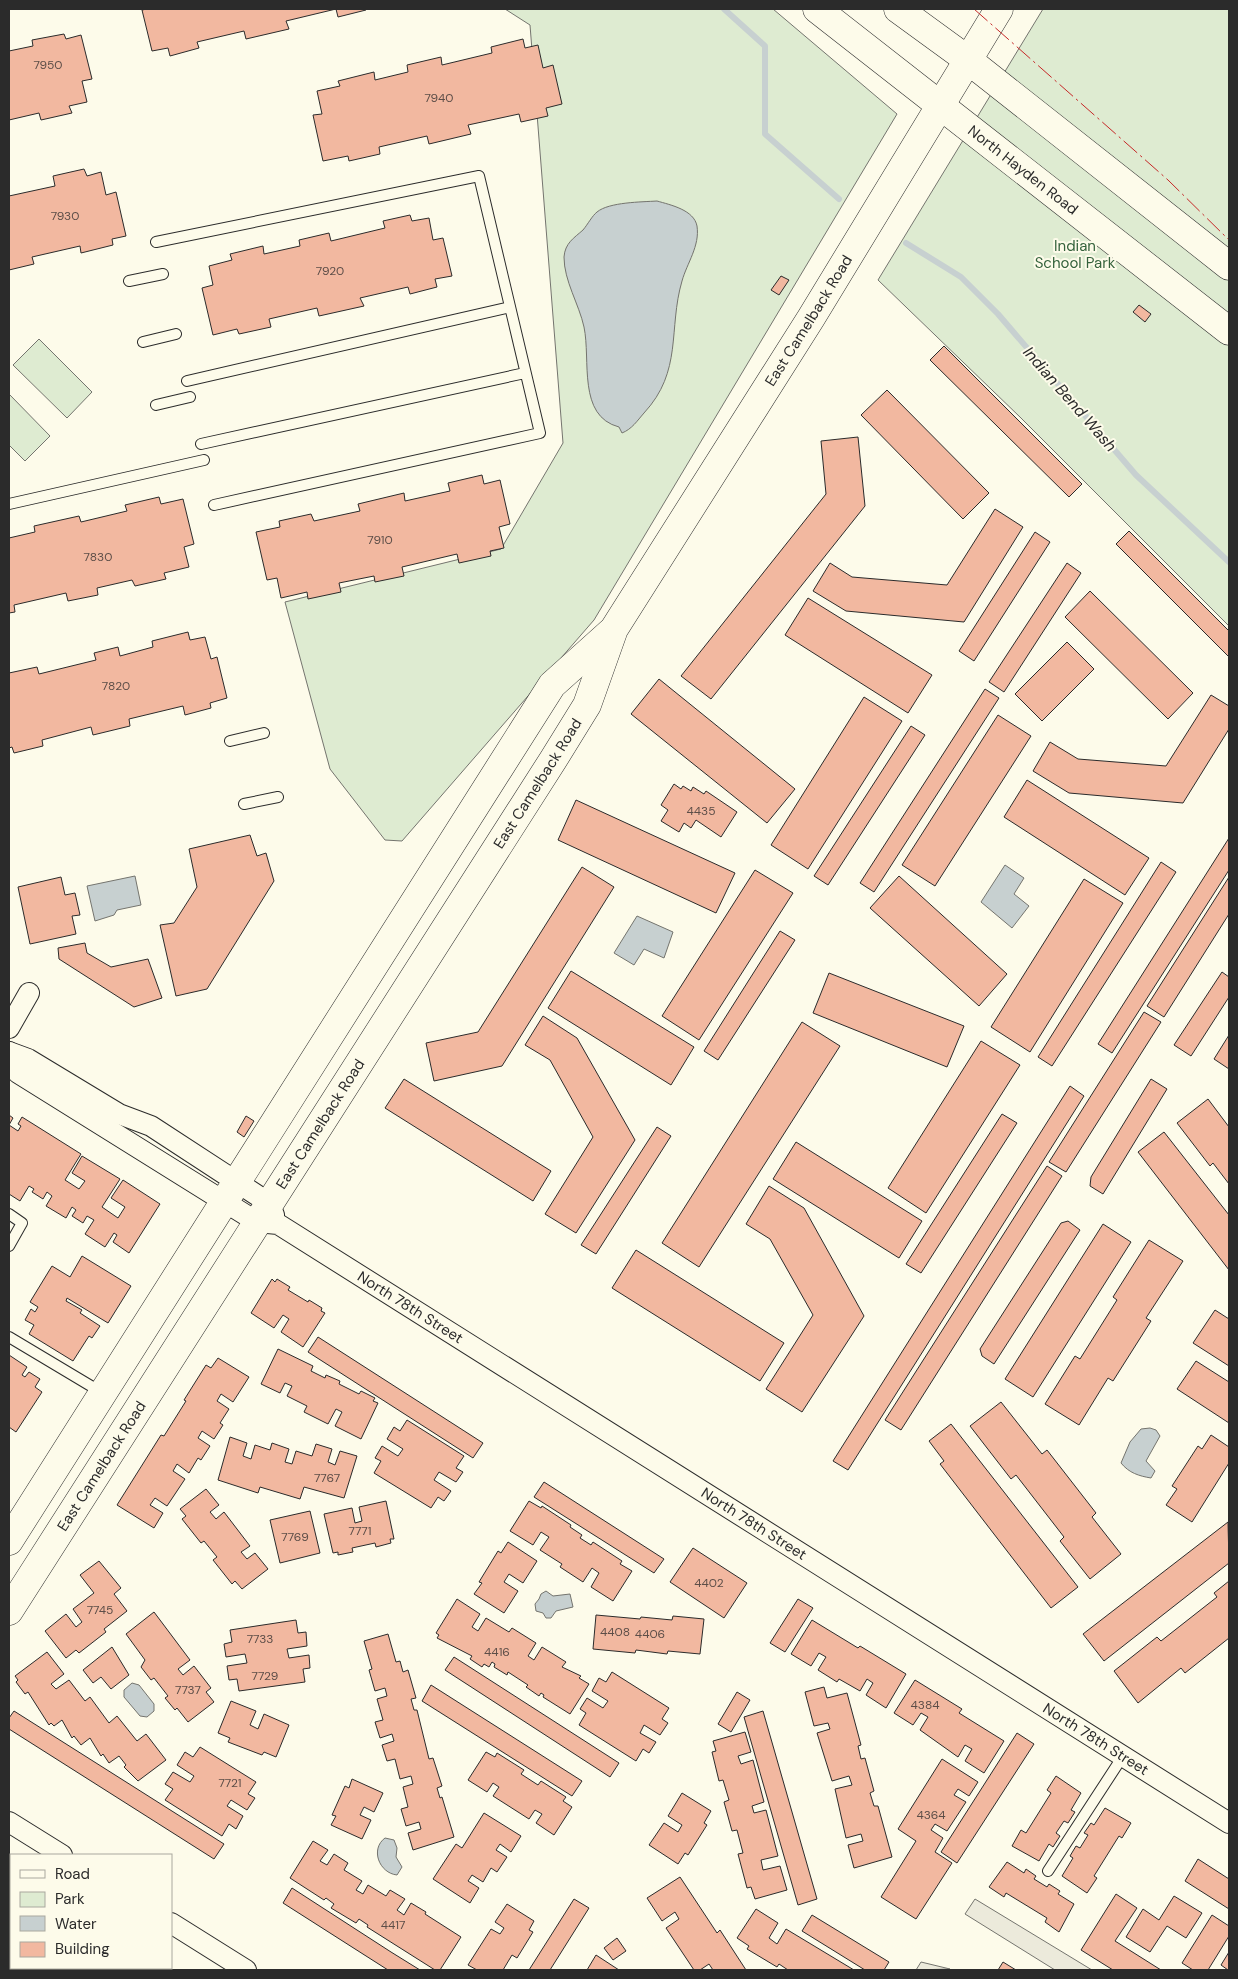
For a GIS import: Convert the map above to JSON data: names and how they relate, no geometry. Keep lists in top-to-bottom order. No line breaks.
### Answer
{"streets":{"main road":["North Hayden Road","East Camelback Road"],"street":["North 78th Street"]},"crossings":[["North Hayden Road","East Camelback Road"],["East Camelback Road","North 78th Street"]],"water":["Indian Bend Wash"],"parks":["Indian School Park"],"house_numbers":["7950","7940","7930","7920","7910","7830","7820","4435","7767","7771","7769","4402","7745","4408","4406","7733","4416","7729","7737","4384","7721","4364","4417"],"legend":["Road","Park","Water","Building"]}
